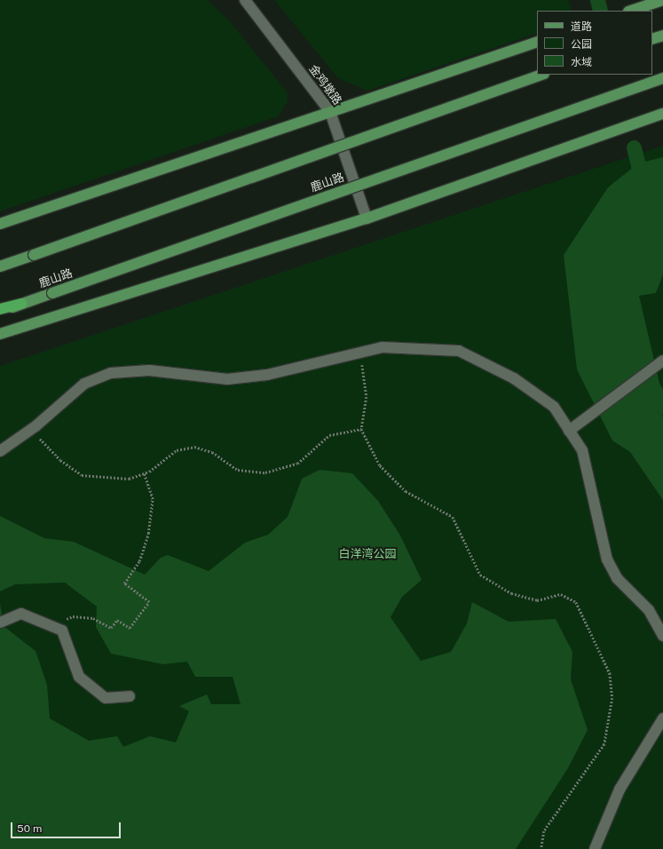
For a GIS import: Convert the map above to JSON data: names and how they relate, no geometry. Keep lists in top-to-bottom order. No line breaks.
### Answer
{"streets":{"main road":["鹿山路"],"street":["金鸡墩路"]},"parks":["白洋湾公园"],"legend":["道路","公园","水域"],"scale_bar":"50 m"}
